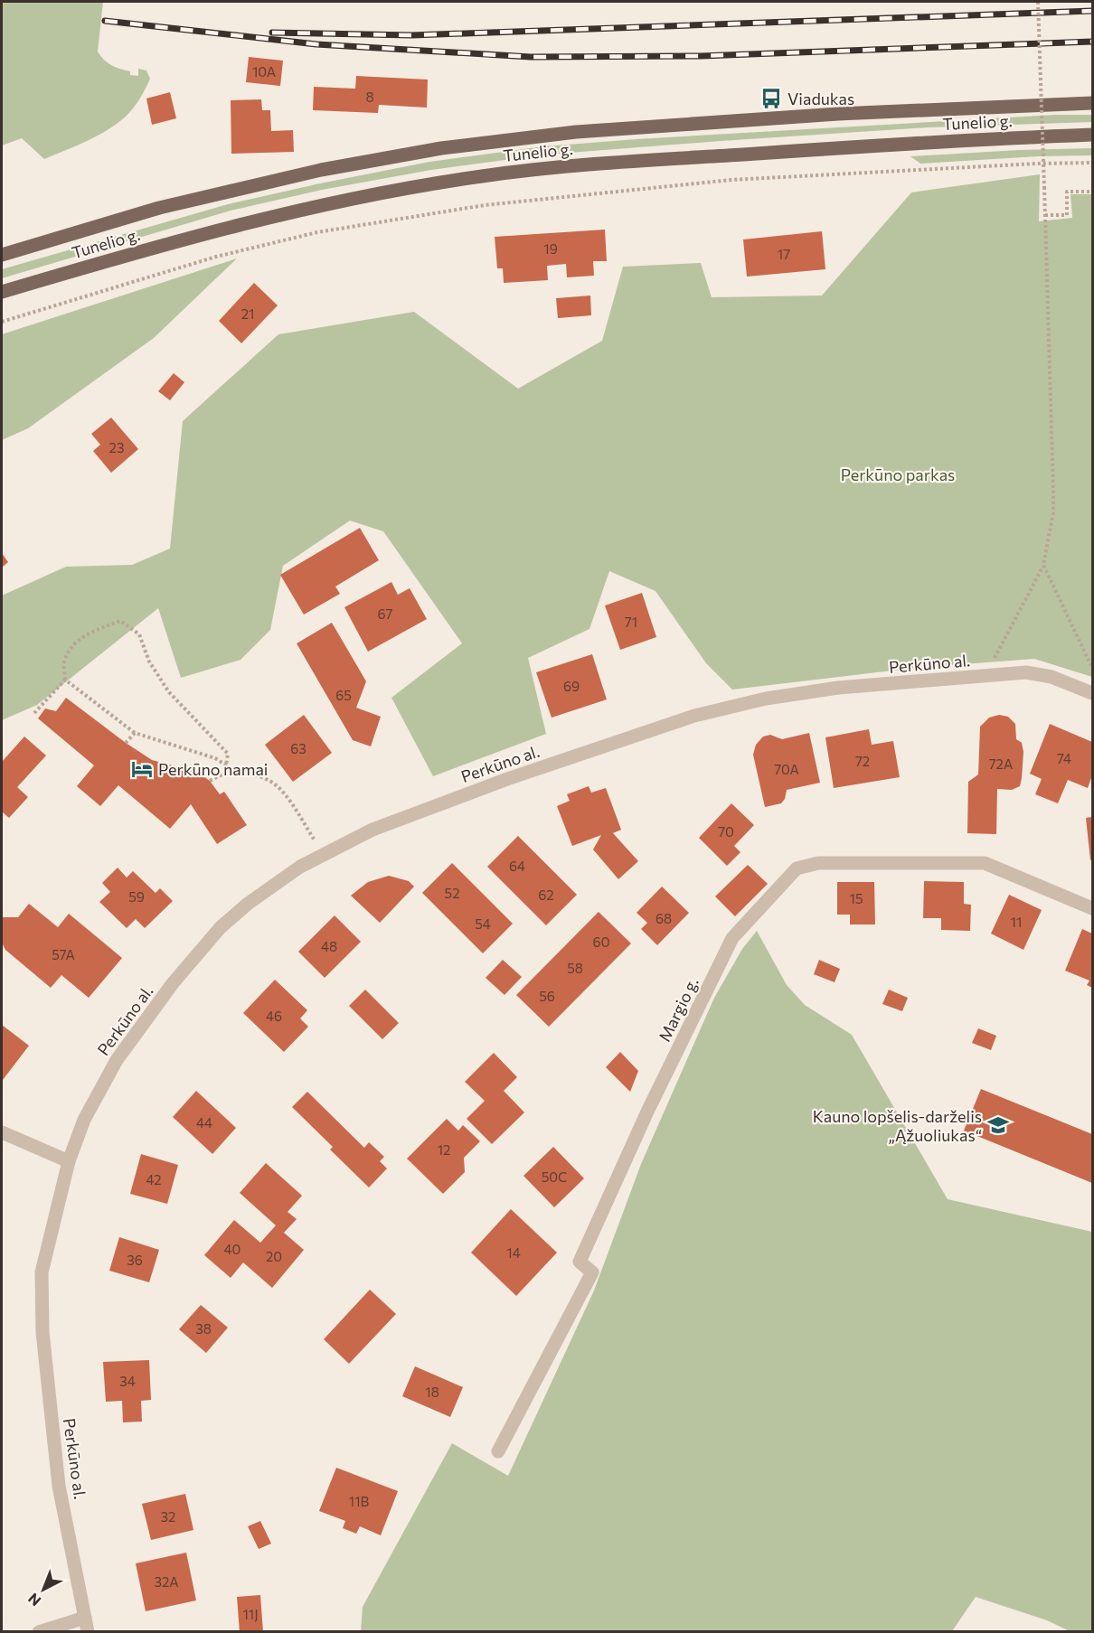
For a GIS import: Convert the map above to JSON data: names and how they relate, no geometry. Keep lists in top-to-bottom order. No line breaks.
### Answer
{"streets":{"main road":["Tunelio g."],"street":["Perkūno al.","Margio g."]},"parks":["Perkūno parkas"],"places":{"bus stop":["Viadukas"],"hotel":["Perkūno namai"],"school or university":["Kauno lopšelis-darželis „Ąžuoliukas“"]},"house_numbers":["10A","8","19","17","21","23","67","71","69","65","63","74","72","72A","70A","70","64","52","62","59","15","68","11","54","60","48","57A","58","56","46","44","12","50C","42","40","14","20","36","38","34","18","11B","32","32A","11J"],"north":"bottom left"}
